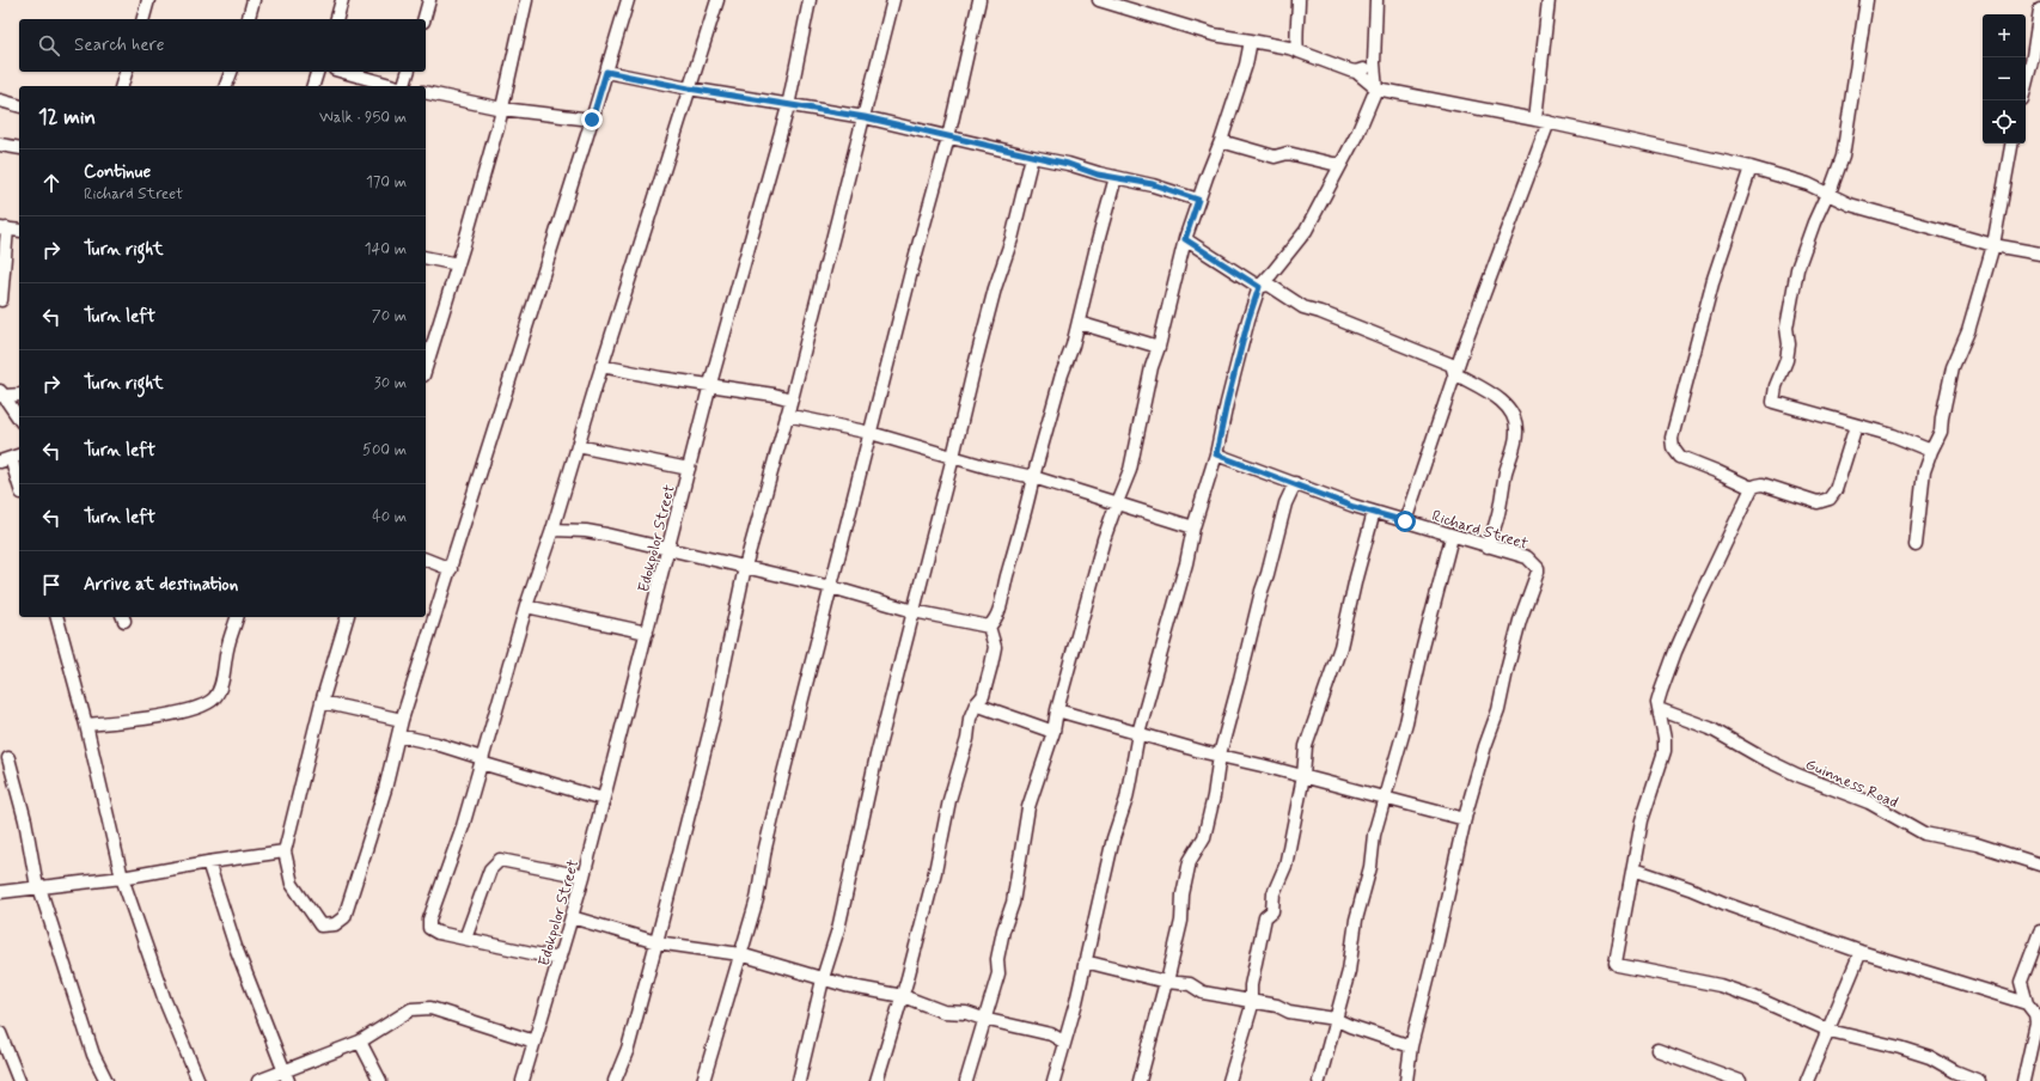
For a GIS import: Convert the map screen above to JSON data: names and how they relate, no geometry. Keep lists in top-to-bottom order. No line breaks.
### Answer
{"streets":{"street":["Richard Street","Edokpolor Street","Guinness Road"]},"page":{"map_buttons":["+","−"],"search":"Search here","heading":["12 min","Walk · 950 m"],"list":[["Continue","Richard Street","170 m"],["Turn right","140 m"],["Turn left","70 m"],["Turn right","30 m"],["Turn left","500 m"],["Turn left","40 m"],"Arrive at destination"]}}
